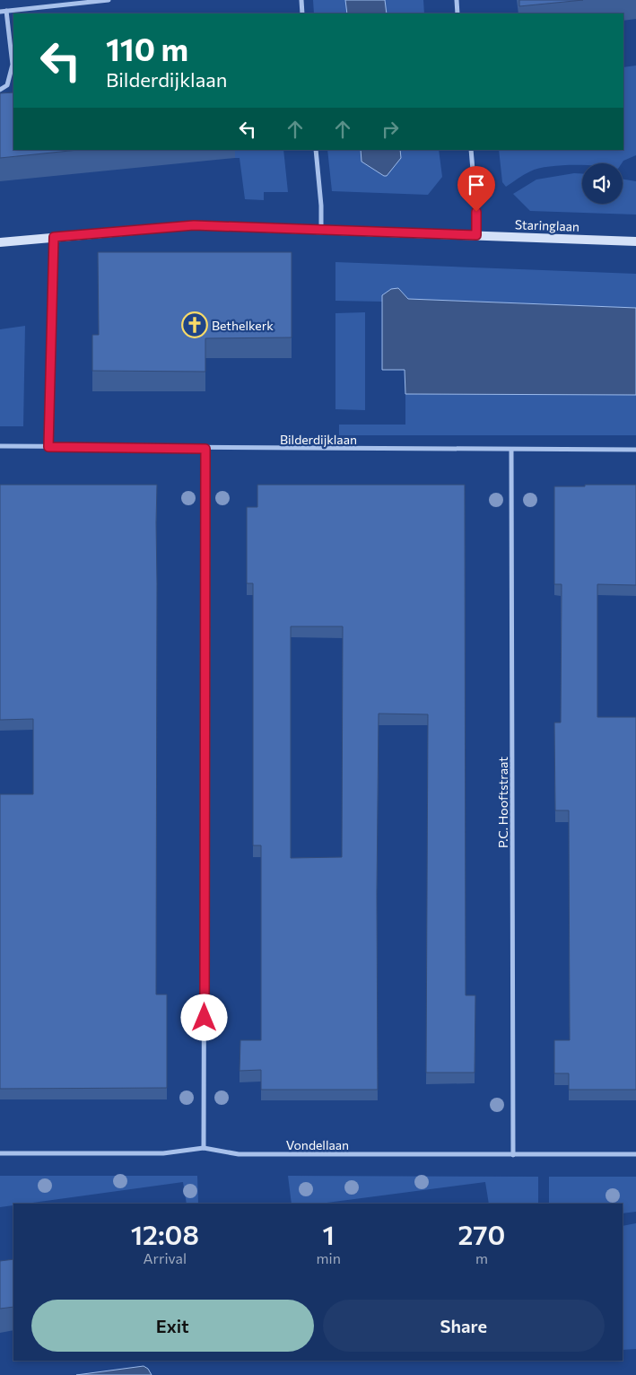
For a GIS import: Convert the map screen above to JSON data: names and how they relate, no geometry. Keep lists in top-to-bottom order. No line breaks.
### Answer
{"streets":{"street":["Staringlaan","Bilderdijklaan","P.C. Hooftstraat","Vondellaan"]},"crossings":[["Bilderdijklaan","P.C. Hooftstraat"],["P.C. Hooftstraat","Vondellaan"]],"places":{"church":["Bethelkerk"]},"page":{"turn":["110 m","Bilderdijklaan"],"eta":["12:08","Arrival","1","min","270","m"],"buttons":["Exit","Share"]}}
